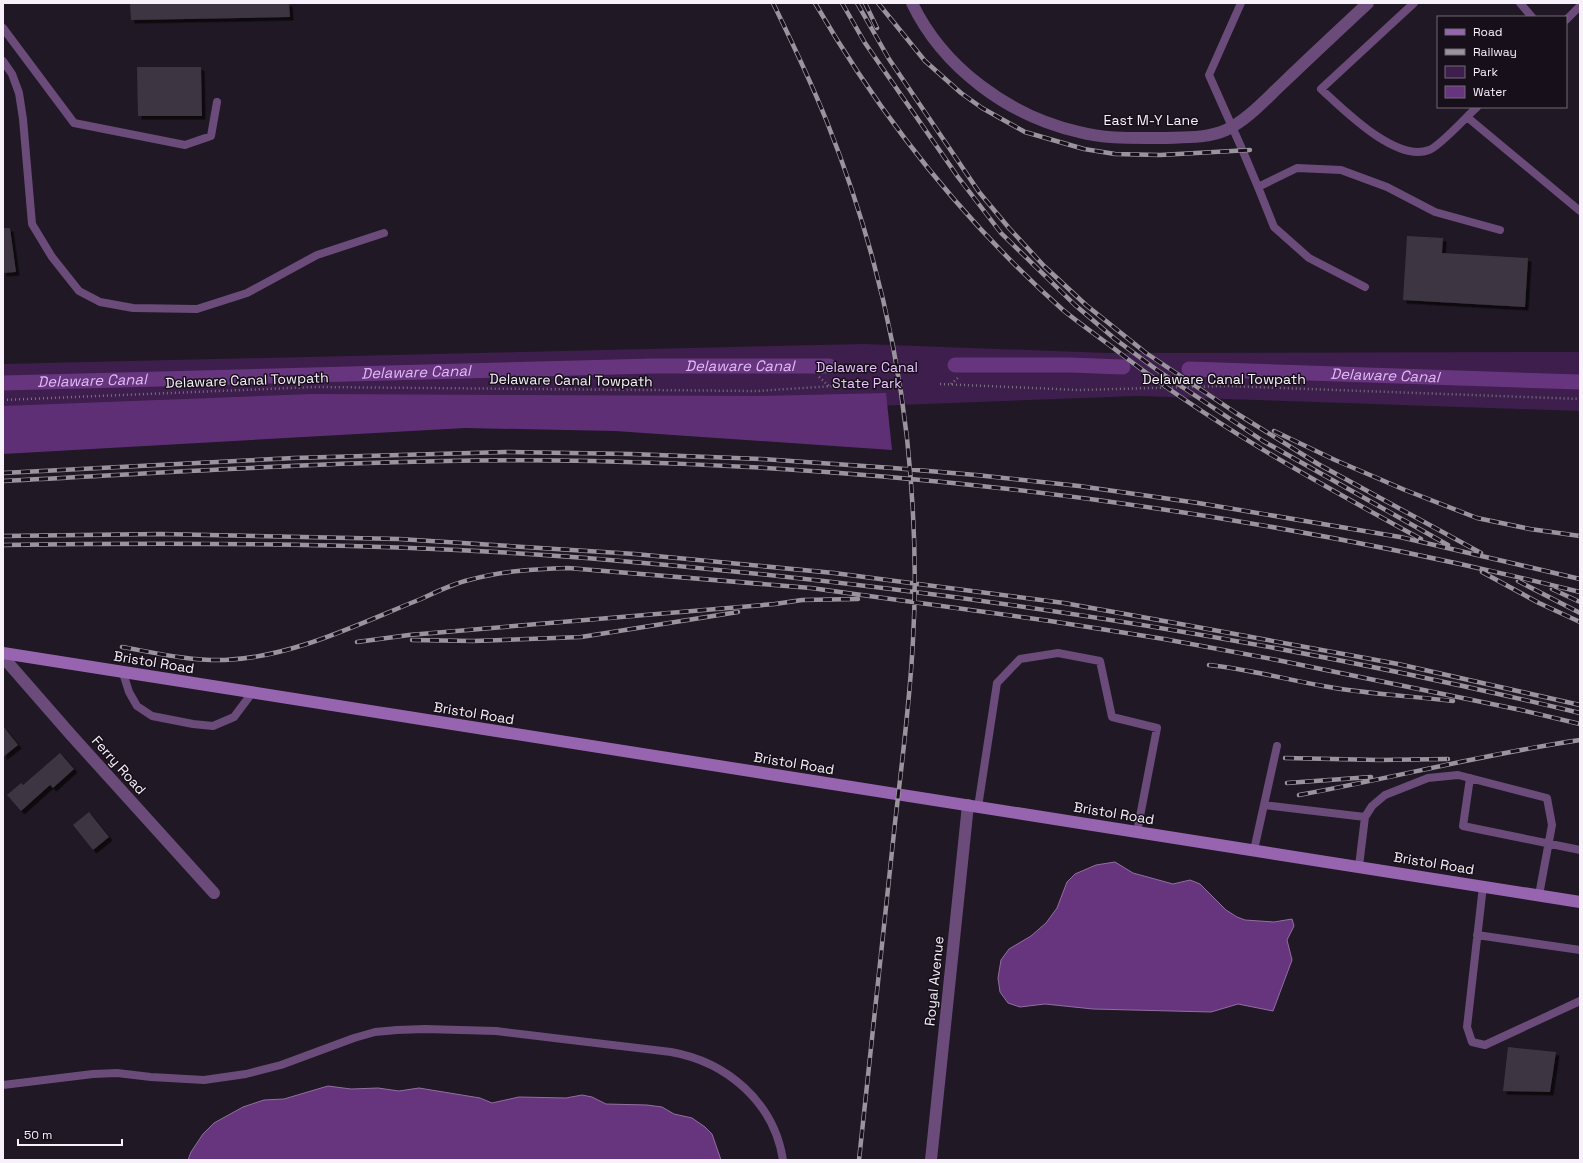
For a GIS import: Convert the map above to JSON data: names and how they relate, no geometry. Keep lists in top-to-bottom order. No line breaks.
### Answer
{"streets":{"main road":["Bristol Road"],"street":["East M-Y Lane","Ferry Road","Royal Avenue"],"path":["Delaware Canal Towpath"]},"crossings":[["Bristol Road","Royal Avenue"]],"water":["Delaware Canal"],"parks":["Delaware Canal State Park"],"legend":["Road","Railway","Park","Water"],"scale_bar":"50 m"}
